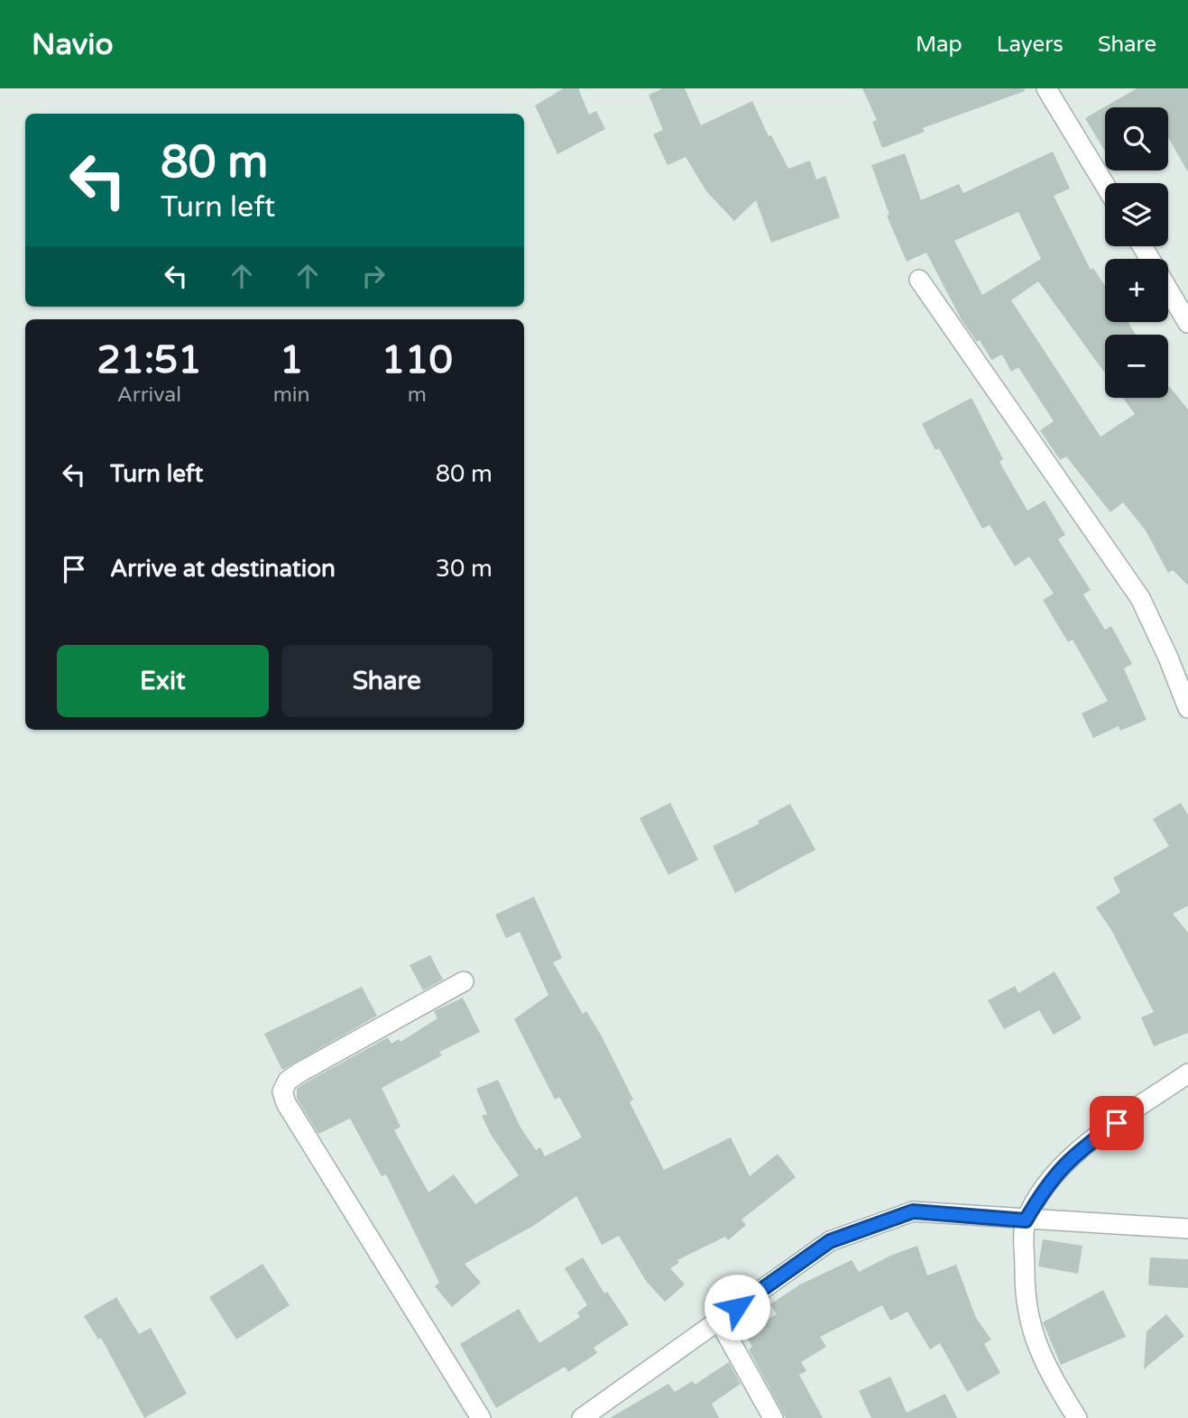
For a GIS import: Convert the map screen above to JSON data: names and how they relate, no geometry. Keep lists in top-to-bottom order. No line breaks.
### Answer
{"page":{"header":"Navio","nav":["Map","Layers","Share"],"map_buttons":["+","−"],"turn":["80 m","Turn left"],"eta":["21:51","Arrival","1","min","110","m"],"list":[{"name":"Turn left","value":"80 m"},{"name":"Arrive at destination","value":"30 m"}],"buttons":["Exit","Share"]}}
